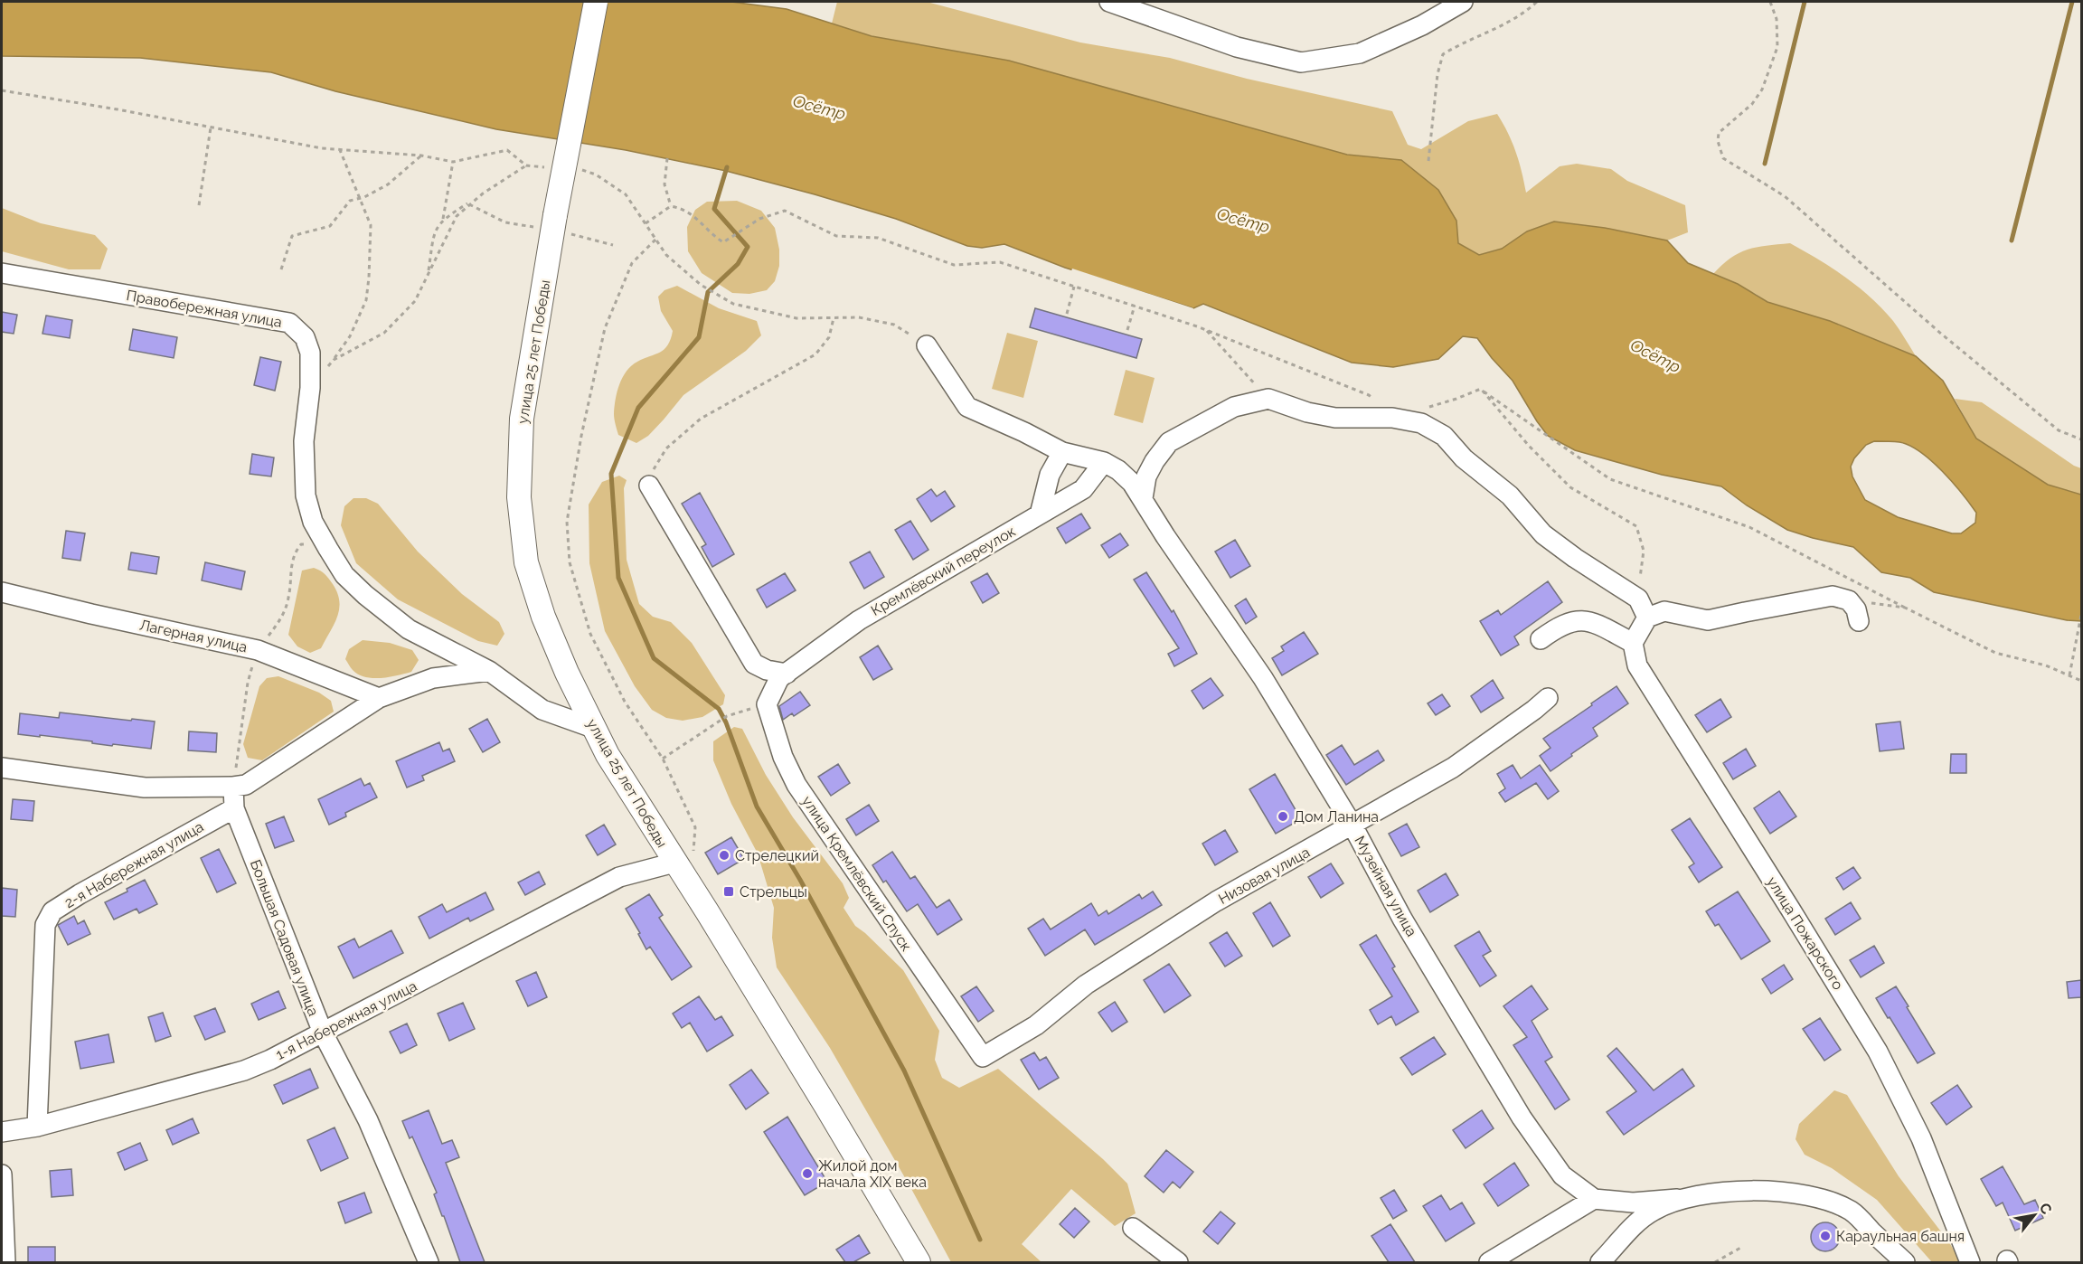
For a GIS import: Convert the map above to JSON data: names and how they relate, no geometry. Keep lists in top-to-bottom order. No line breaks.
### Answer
{"streets":{"main road":["улица 25 лет Победы"],"street":["Правобережная улица","Кремлёвский переулок","Лагерная улица","2-я Набережная улица","улица Кремлёвский Спуск","Низовая улица","Музейная улица","улица Пожарского","Большая Садовая улица","1-я Набережная улица"]},"crossings":[["улица 25 лет Победы","1-я Набережная улица"],["Кремлёвский переулок","Музейная улица"],["2-я Набережная улица","Большая Садовая улица"],["2-я Набережная улица","1-я Набережная улица"],["улица Кремлёвский Спуск","Низовая улица"],["Низовая улица","Музейная улица"],["Большая Садовая улица","1-я Набережная улица"]],"water":["Осётр"],"places":{"other":["Дом Ланина","Стрелецкий","Жилой дом начала XIX века","Караульная башня"],"transit":["Стрельцы"]},"north":"top right"}
